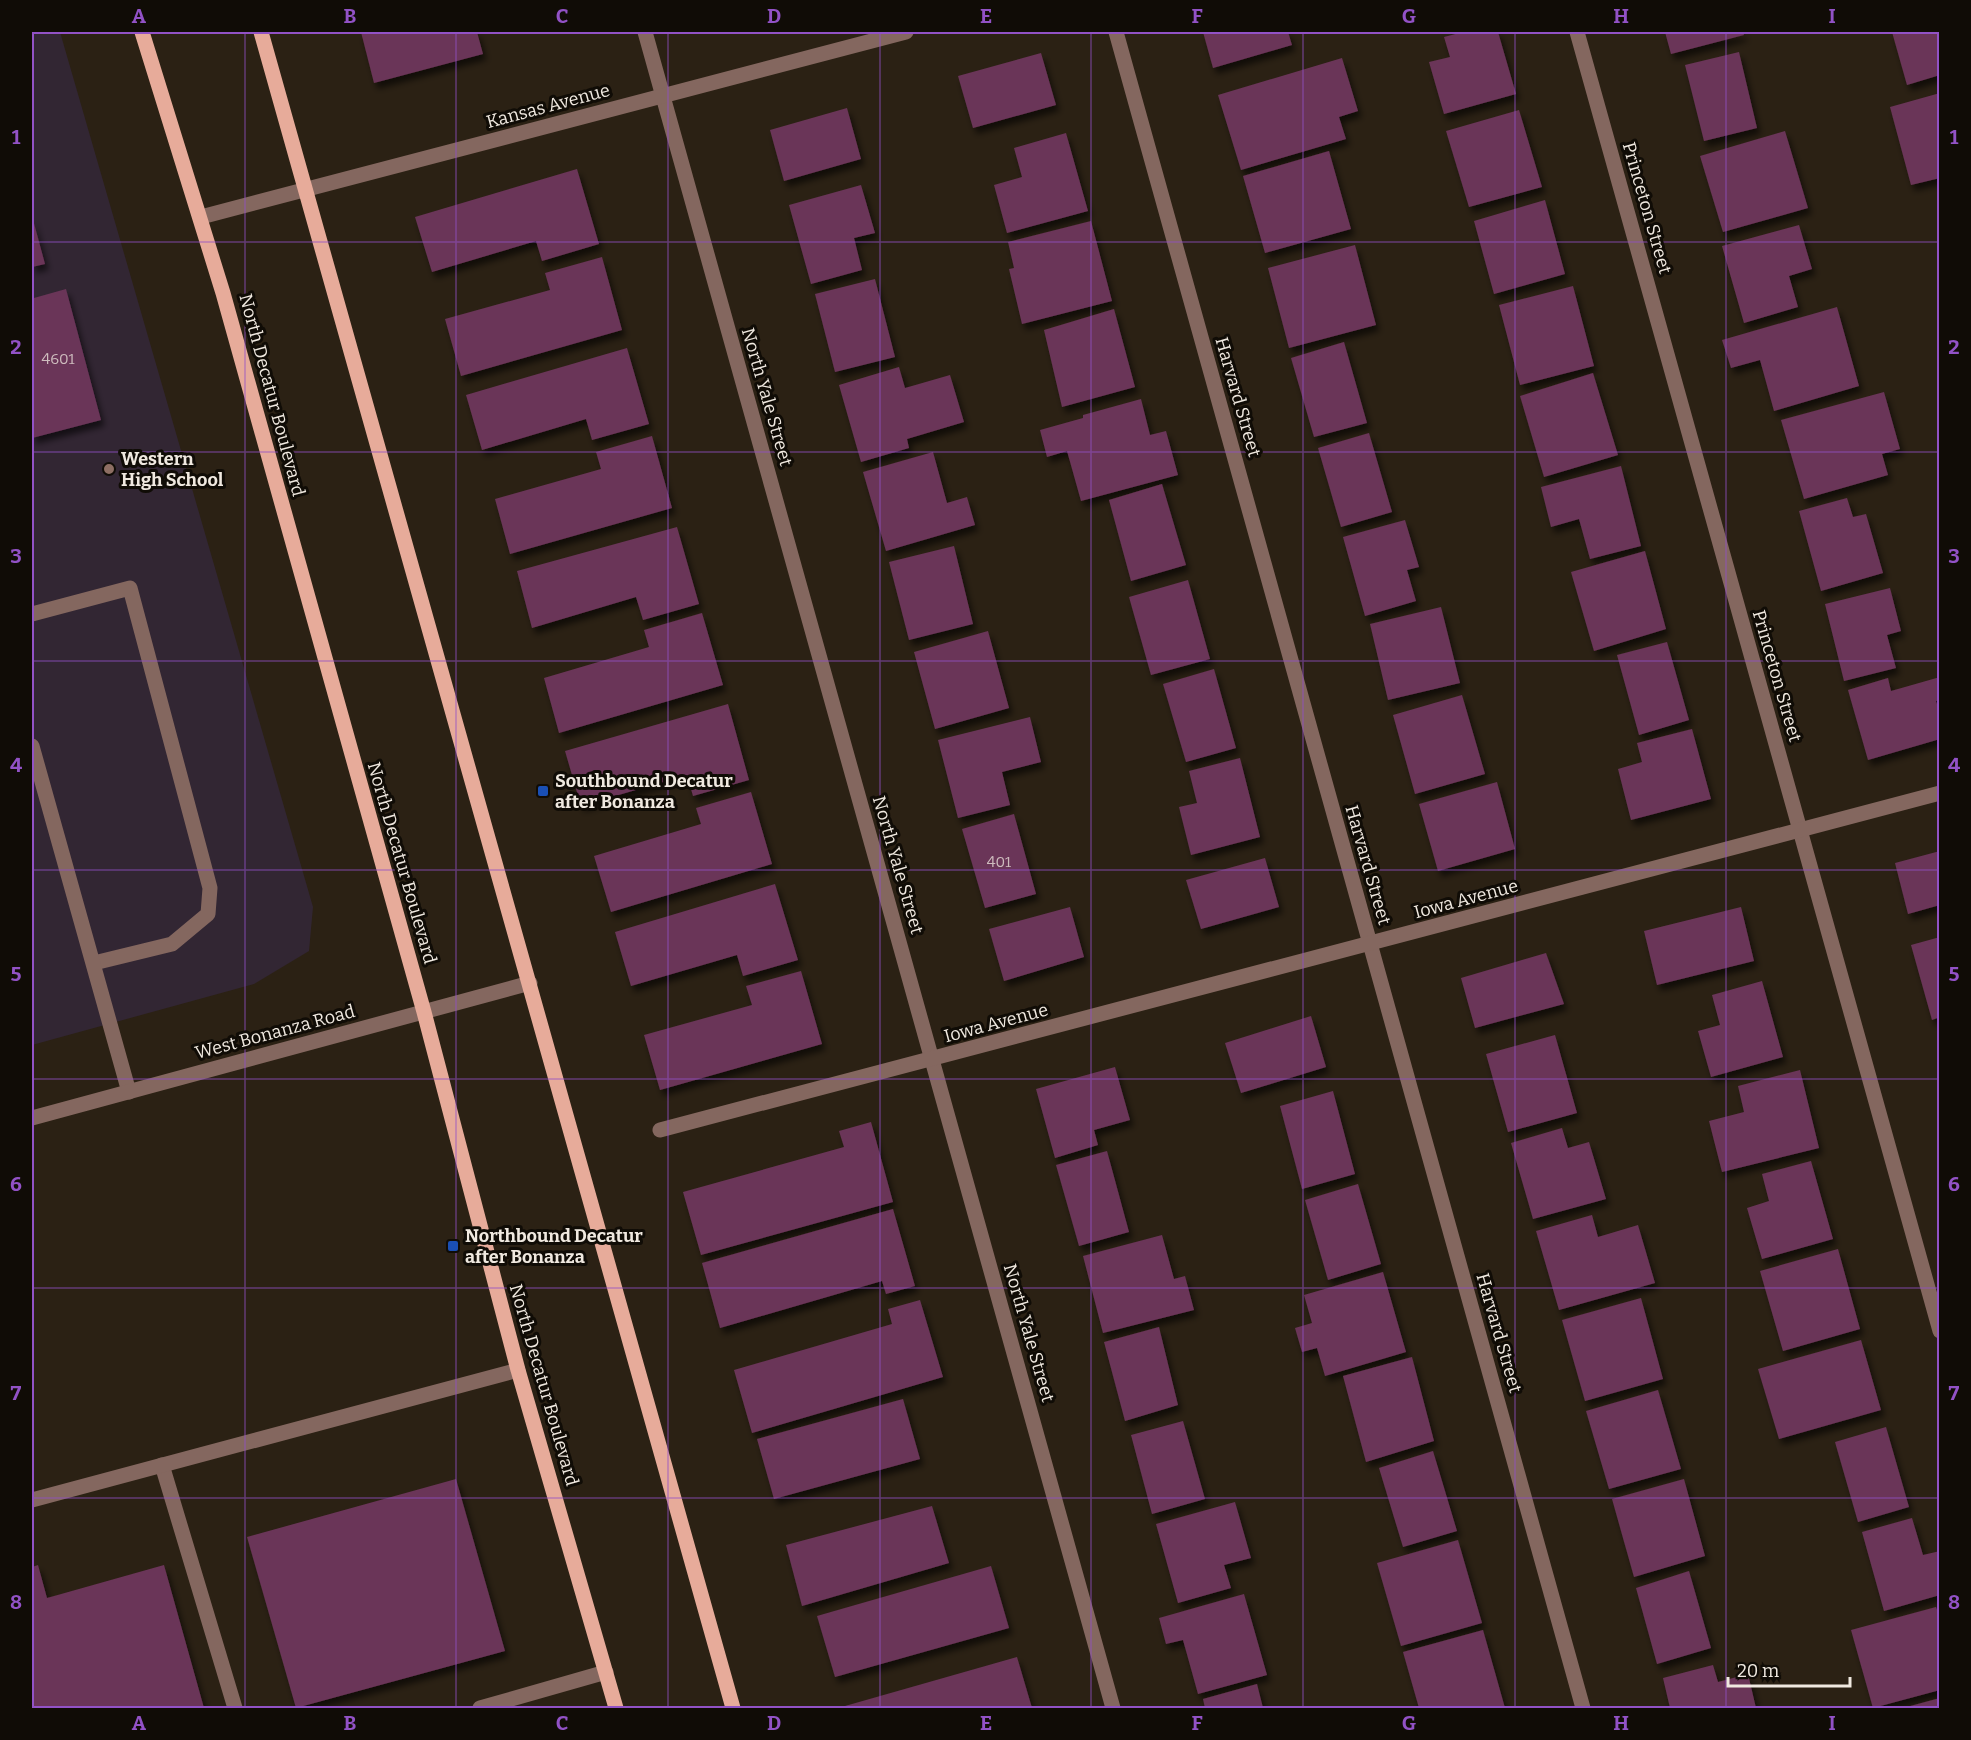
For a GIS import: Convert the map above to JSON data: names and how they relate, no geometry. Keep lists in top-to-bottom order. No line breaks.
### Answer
{"streets":{"main road":["North Decatur Boulevard"],"street":["Kansas Avenue","Princeton Street","North Yale Street","Harvard Street","Iowa Avenue","West Bonanza Road"]},"crossings":[["Kansas Avenue","North Decatur Boulevard"],["Kansas Avenue","North Yale Street"],["Princeton Street","Iowa Avenue"],["North Decatur Boulevard","West Bonanza Road"],["North Yale Street","Iowa Avenue"],["Harvard Street","Iowa Avenue"]],"places":{"other":["Western High School"],"transit":["Southbound Decatur after Bonanza","Northbound Decatur after Bonanza"]},"house_numbers":["4601","401"],"scale_bar":"20 m","grid":{"columns":["A","B","C","D","E","F","G","H","I"],"rows":["1","2","3","4","5","6","7","8"]}}
